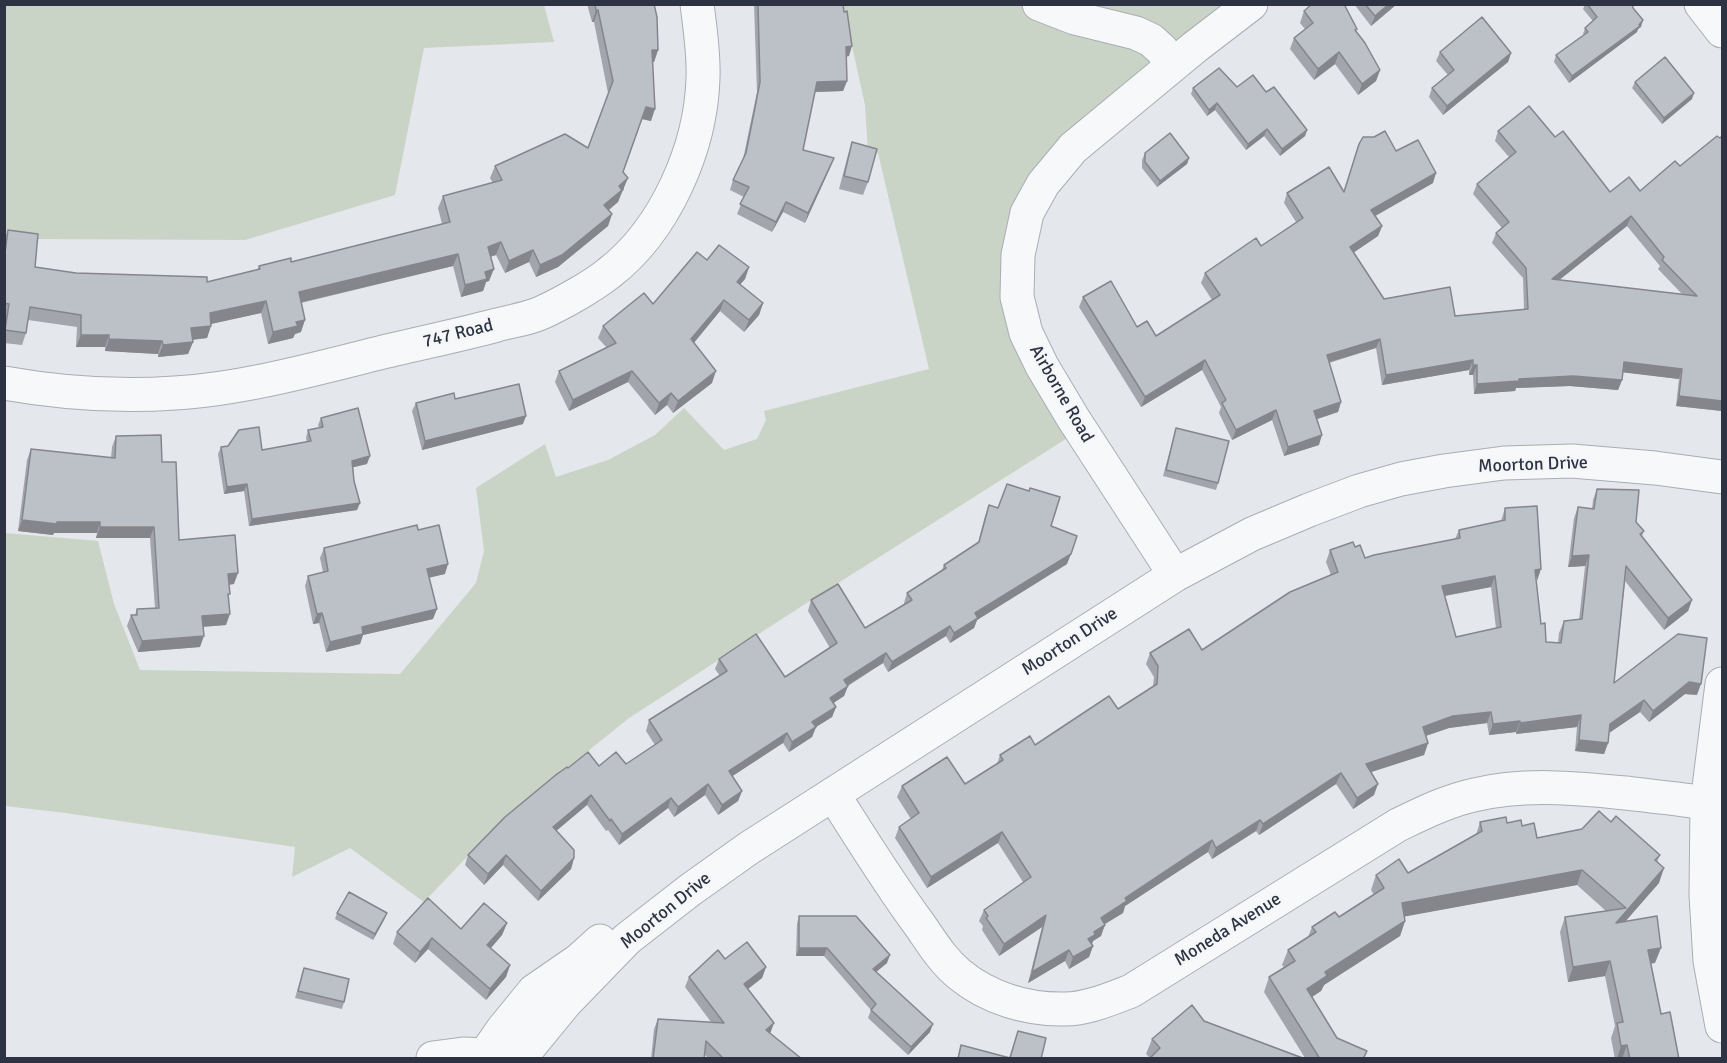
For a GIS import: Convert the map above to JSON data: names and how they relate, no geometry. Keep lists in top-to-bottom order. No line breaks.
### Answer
{"streets":{"street":["747 Road","Airborne Road","Moorton Drive","Moneda Avenue"]},"crossings":[["Airborne Road","Moorton Drive"],["Moorton Drive","Moneda Avenue"]]}
